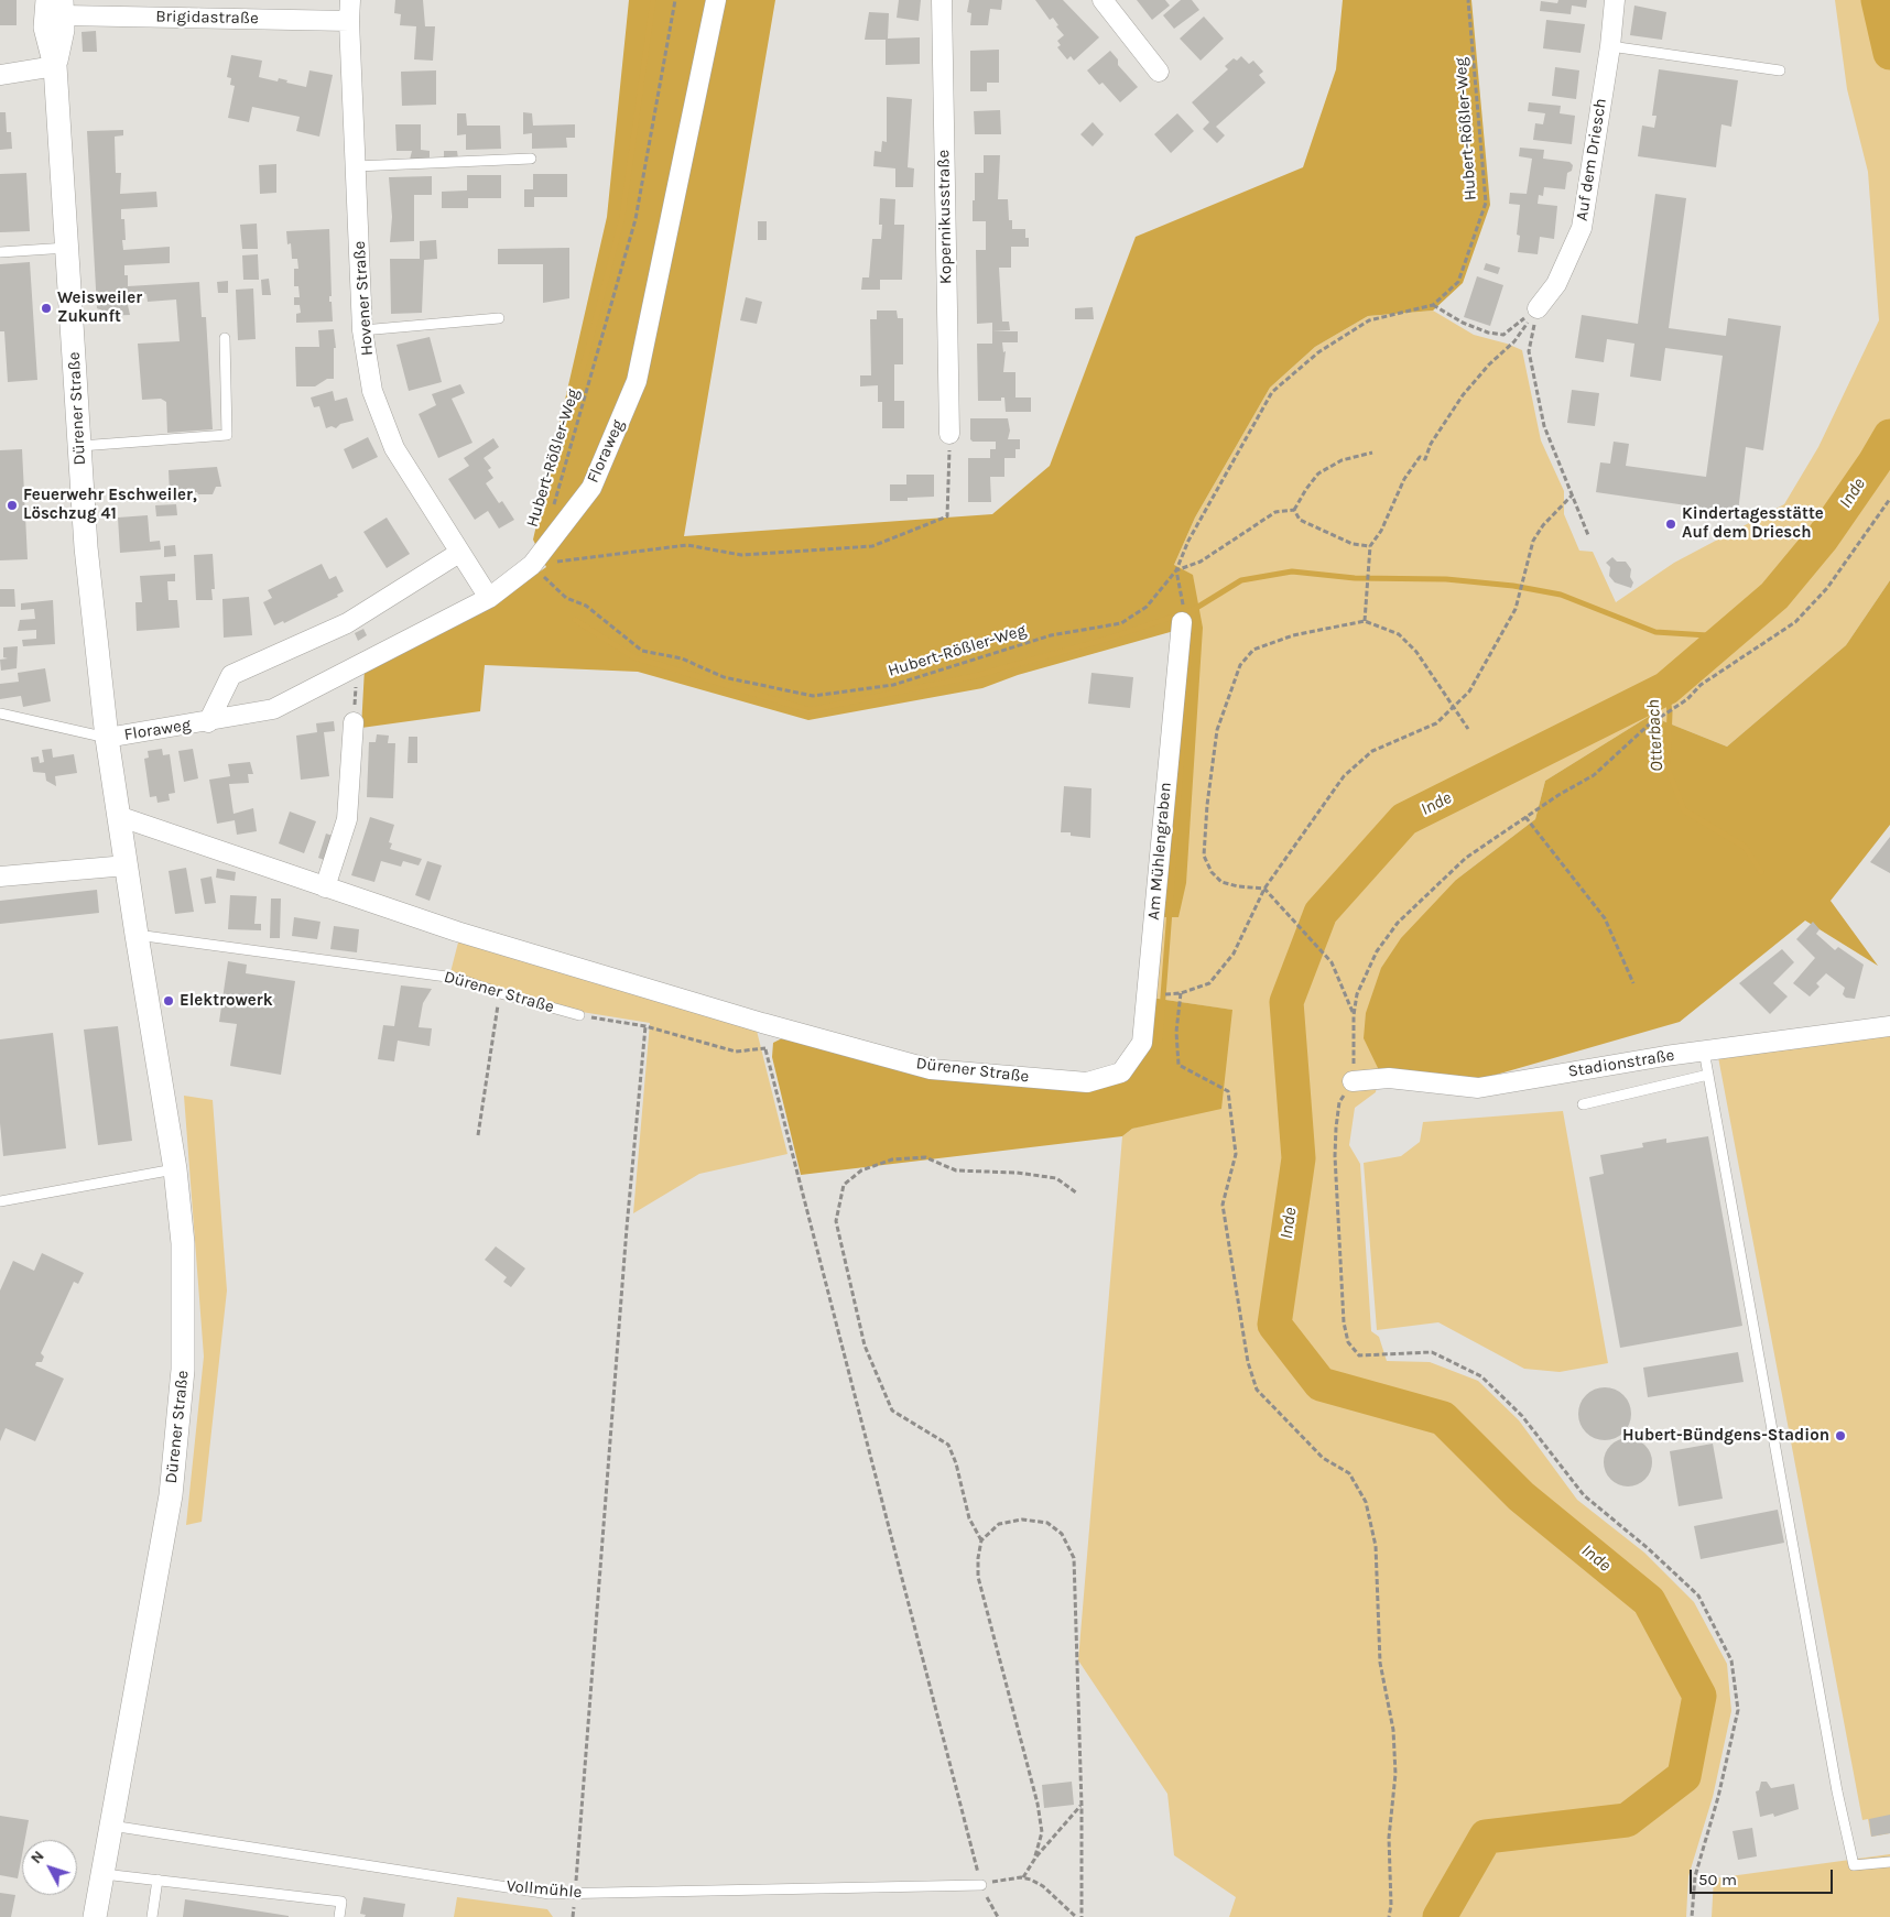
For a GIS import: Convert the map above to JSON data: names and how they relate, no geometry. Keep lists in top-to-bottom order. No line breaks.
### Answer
{"streets":{"street":["Brigidastraße","Auf dem Driesch","Kopernikusstraße","Hovener Straße","Dürener Straße","Floraweg","Am Mühlengraben","Stadionstraße"],"lane":["Vollmühle"],"path":["Hubert-Rößler-Weg"]},"crossings":[["Brigidastraße","Hovener Straße"],["Brigidastraße","Dürener Straße"],["Hubert-Rößler-Weg","Floraweg"],["Hovener Straße","Floraweg"],["Dürener Straße","Floraweg"],["Dürener Straße","Am Mühlengraben"],["Dürener Straße","Vollmühle"]],"water":["Inde","Otterbach"],"places":["Weisweiler Zukunft","Feuerwehr Eschweiler, Löschzug 41","Kindertagesstätte Auf dem Driesch","Elektrowerk","Hubert-Bündgens-Stadion"],"scale_bar":"50 m","north":"top left"}
